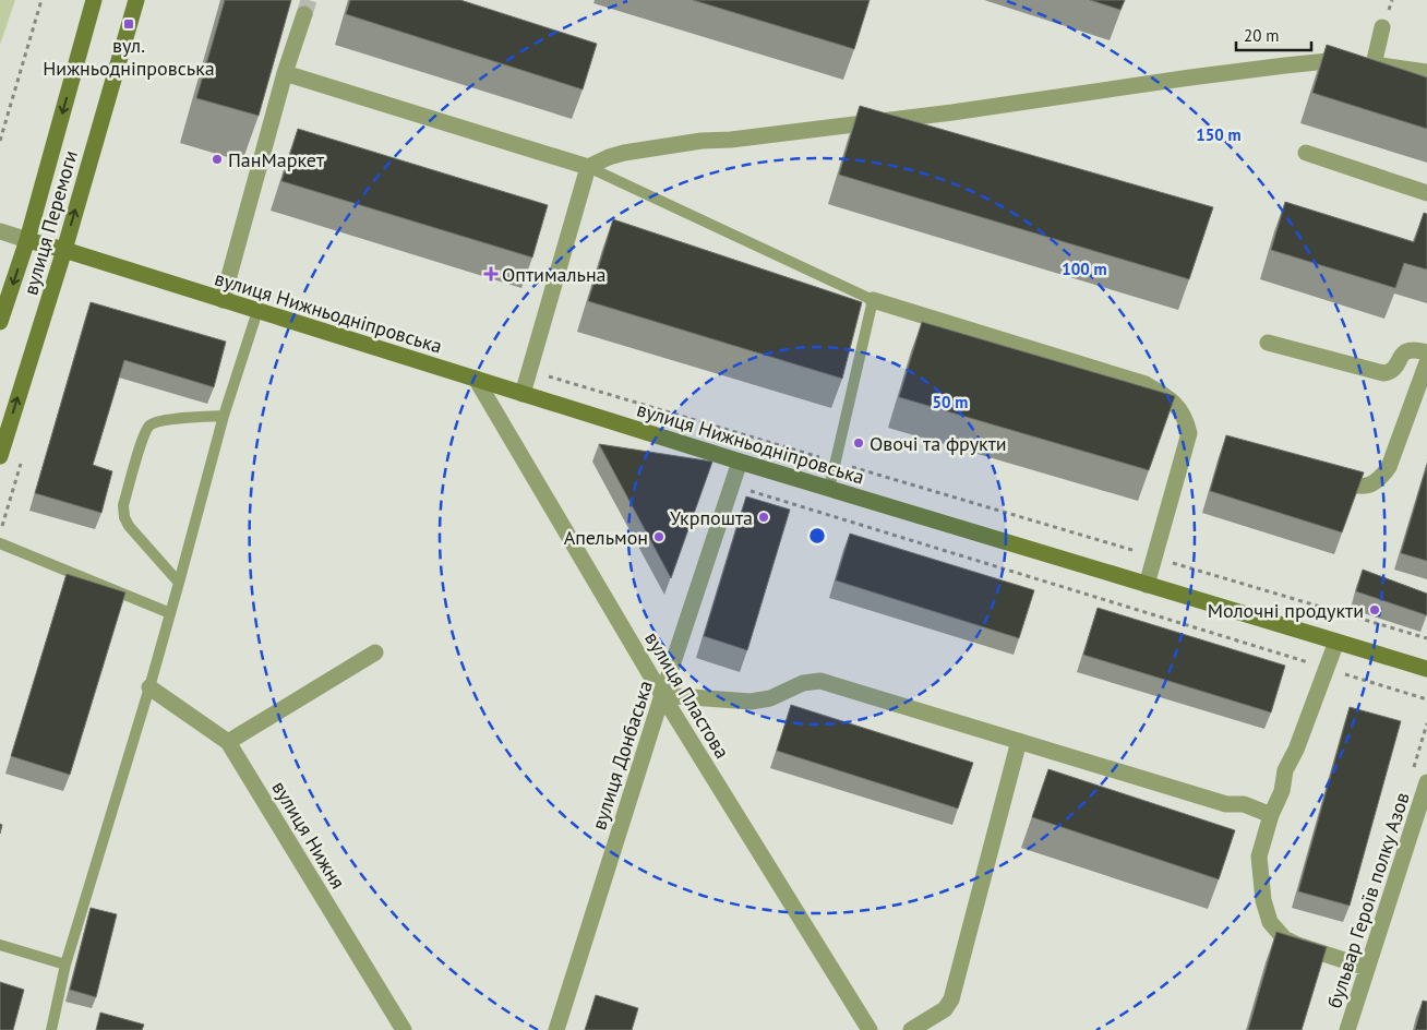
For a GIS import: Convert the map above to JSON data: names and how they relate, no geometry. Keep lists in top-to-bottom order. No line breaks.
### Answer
{"streets":{"street":["вулиця Перемоги","вулиця Нижньодніпровська","вулиця Пластова","вулиця Донбаська","вулиця Нижня","бульвар Героїв полку Азов"]},"crossings":[["вулиця Перемоги","вулиця Нижньодніпровська"],["вулиця Нижньодніпровська","вулиця Пластова"],["вулиця Нижньодніпровська","вулиця Донбаська"],["вулиця Пластова","вулиця Донбаська"]],"places":{"transit":["вул. Нижньодніпровська"],"other":["ПанМаркет","Овочі та фрукти","Укрпошта","Апельмон","Молочні продукти"],"health":["Оптимальна"]},"scale_bar":"20 m","rings":["150 m","100 m","50 m"]}
